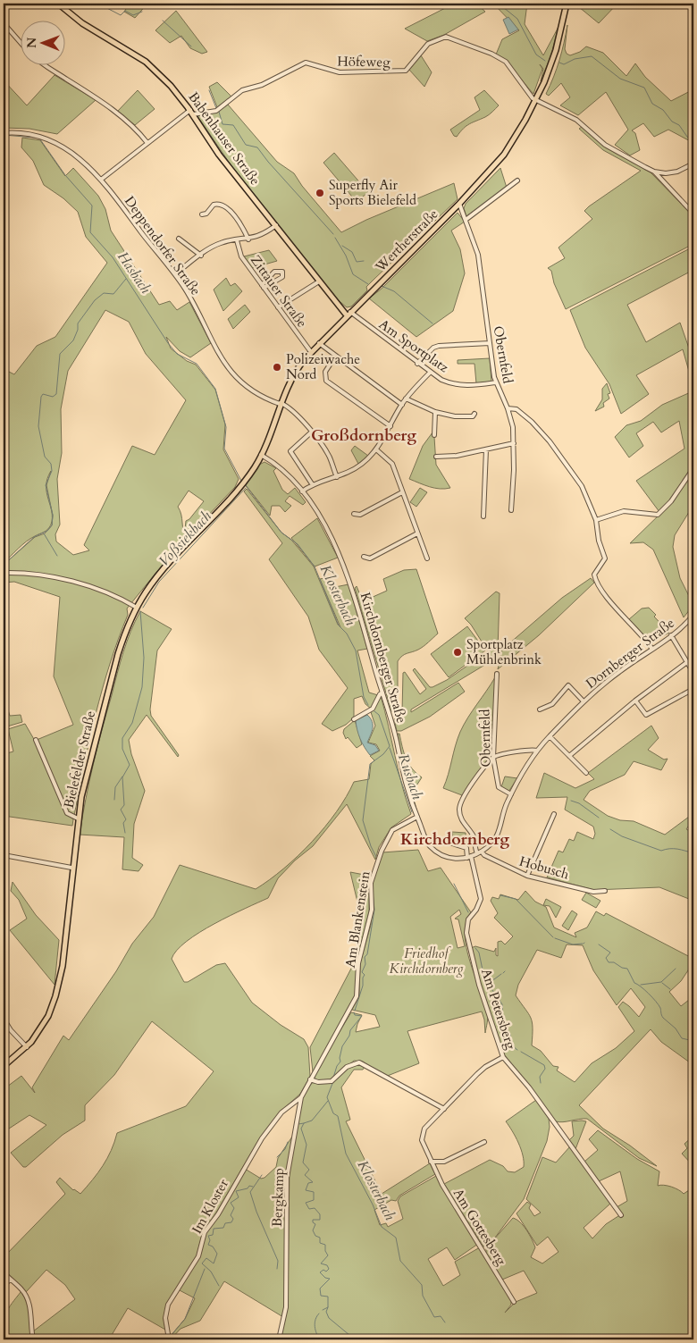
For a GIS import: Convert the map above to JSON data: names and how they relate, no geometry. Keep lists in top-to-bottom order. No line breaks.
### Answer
{"streets":{"main road":["Babenhauser Straße","Wertherstraße","Bielefelder Straße"],"street":["Höfeweg","Deppendorfer Straße","Zittauer Straße","Am Sportplatz","Obernfeld","Dornberger Straße","Kirchdornberger Straße","Hobusch","Am Blankenstein","Am Petersberg","Bergkamp","Im Kloster","Am Gottesberg"]},"crossings":[["Höfeweg","Babenhauser Straße"],["Höfeweg","Wertherstraße"],["Babenhauser Straße","Wertherstraße"],["Babenhauser Straße","Am Sportplatz"],["Wertherstraße","Deppendorfer Straße"],["Wertherstraße","Zittauer Straße"],["Wertherstraße","Am Sportplatz"],["Wertherstraße","Obernfeld"],["Wertherstraße","Kirchdornberger Straße"],["Wertherstraße","Bielefelder Straße"],["Am Sportplatz","Obernfeld"],["Obernfeld","Dornberger Straße"],["Dornberger Straße","Kirchdornberger Straße"],["Dornberger Straße","Hobusch"],["Dornberger Straße","Am Petersberg"],["Kirchdornberger Straße","Am Blankenstein"],["Kirchdornberger Straße","Am Petersberg"],["Am Blankenstein","Bergkamp"],["Am Petersberg","Am Gottesberg"],["Bergkamp","Im Kloster"]],"districts":["Großdornberg","Kirchdornberg"],"water":["Hasbach","Voßsiekbach","Klosterbach","Rusbach"],"parks":["Friedhof Kirchdornberg"],"places":["Superfly Air Sports Bielefeld","Polizeiwache Nord","Sportplatz Mühlenbrink"],"north":"left"}
